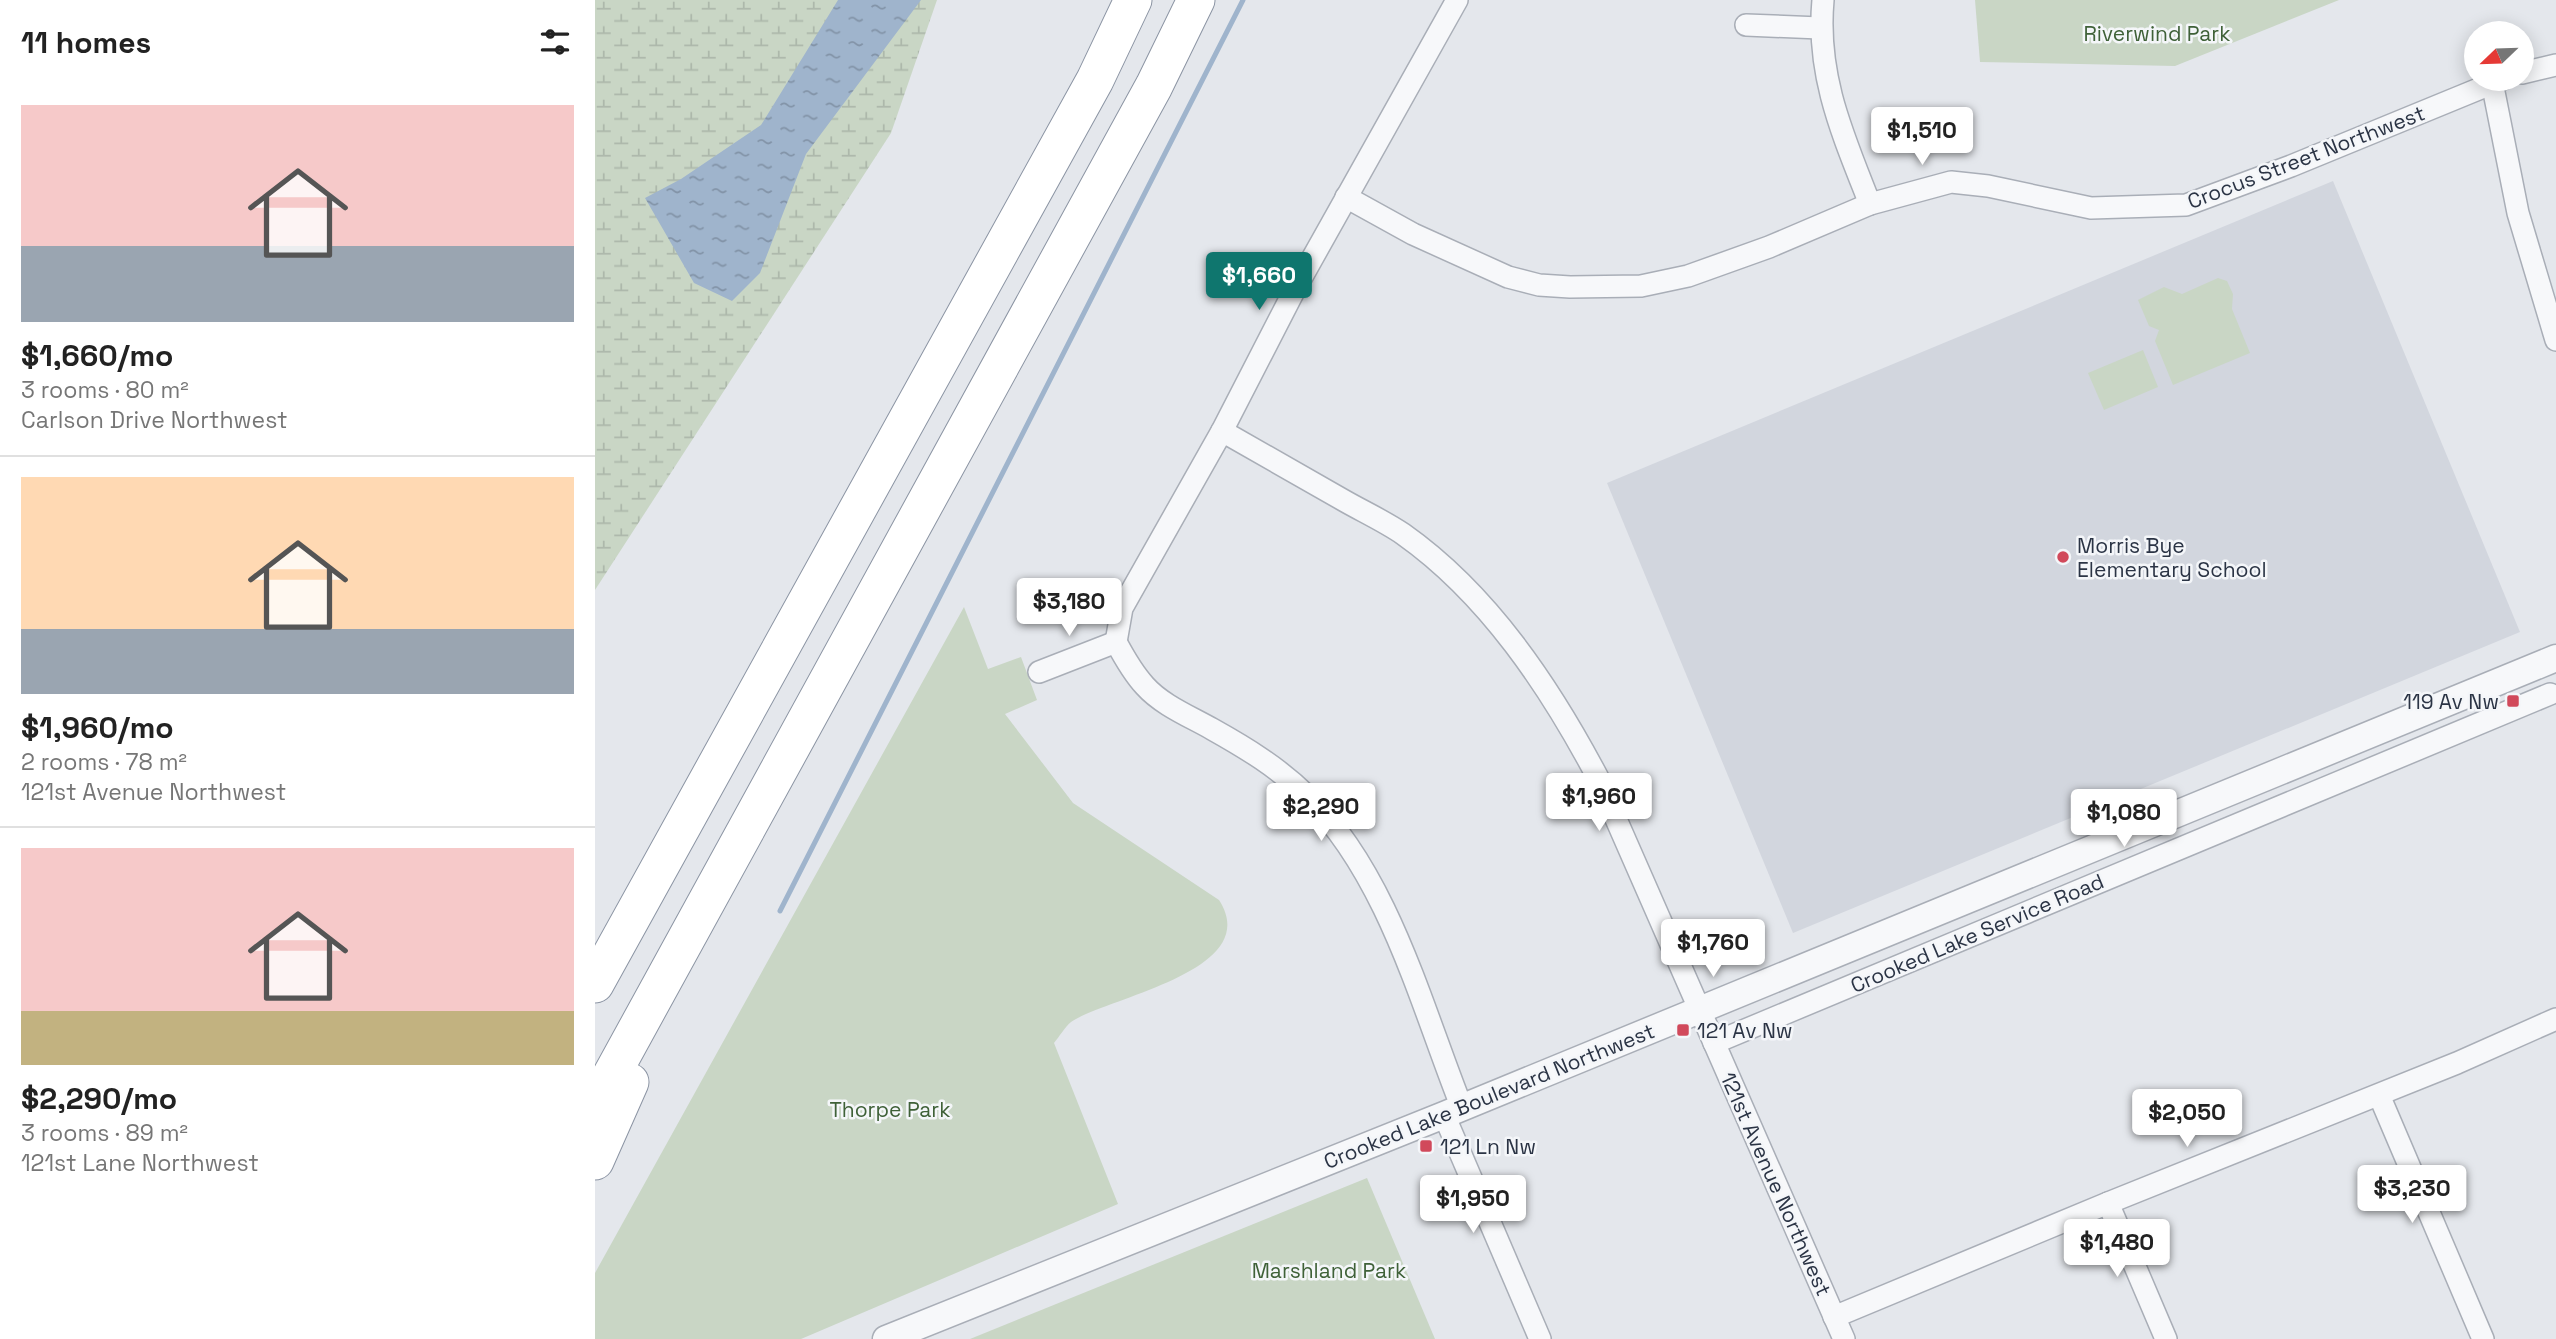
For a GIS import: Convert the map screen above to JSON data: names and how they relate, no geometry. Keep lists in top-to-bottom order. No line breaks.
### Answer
{"streets":{"street":["Crocus Street Northwest","Crooked Lake Service Road","Crooked Lake Boulevard Northwest","121st Avenue Northwest"]},"crossings":[["Crooked Lake Service Road","121st Avenue Northwest"],["Crooked Lake Boulevard Northwest","121st Avenue Northwest"]],"parks":["Riverwind Park","Thorpe Park","Marshland Park"],"places":{"other":["Morris Bye Elementary School"],"transit":["119 Av Nw","121 Av Nw","121 Ln Nw"]},"north":"bottom left","page":{"heading":"11 homes","list":[{"name":"$1,660/mo","note":"3 rooms · 80 m² · Carlson Drive Northwest"},{"name":"$1,960/mo","note":"2 rooms · 78 m² · 121st Avenue Northwest"},{"name":"$2,290/mo","note":"3 rooms · 89 m² · 121st Lane Northwest"}],"price":["$1,510","$1,660","$3,180","$1,960","$2,290","$1,080","$1,760","$2,050","$3,230","$1,950","$1,480"]}}
